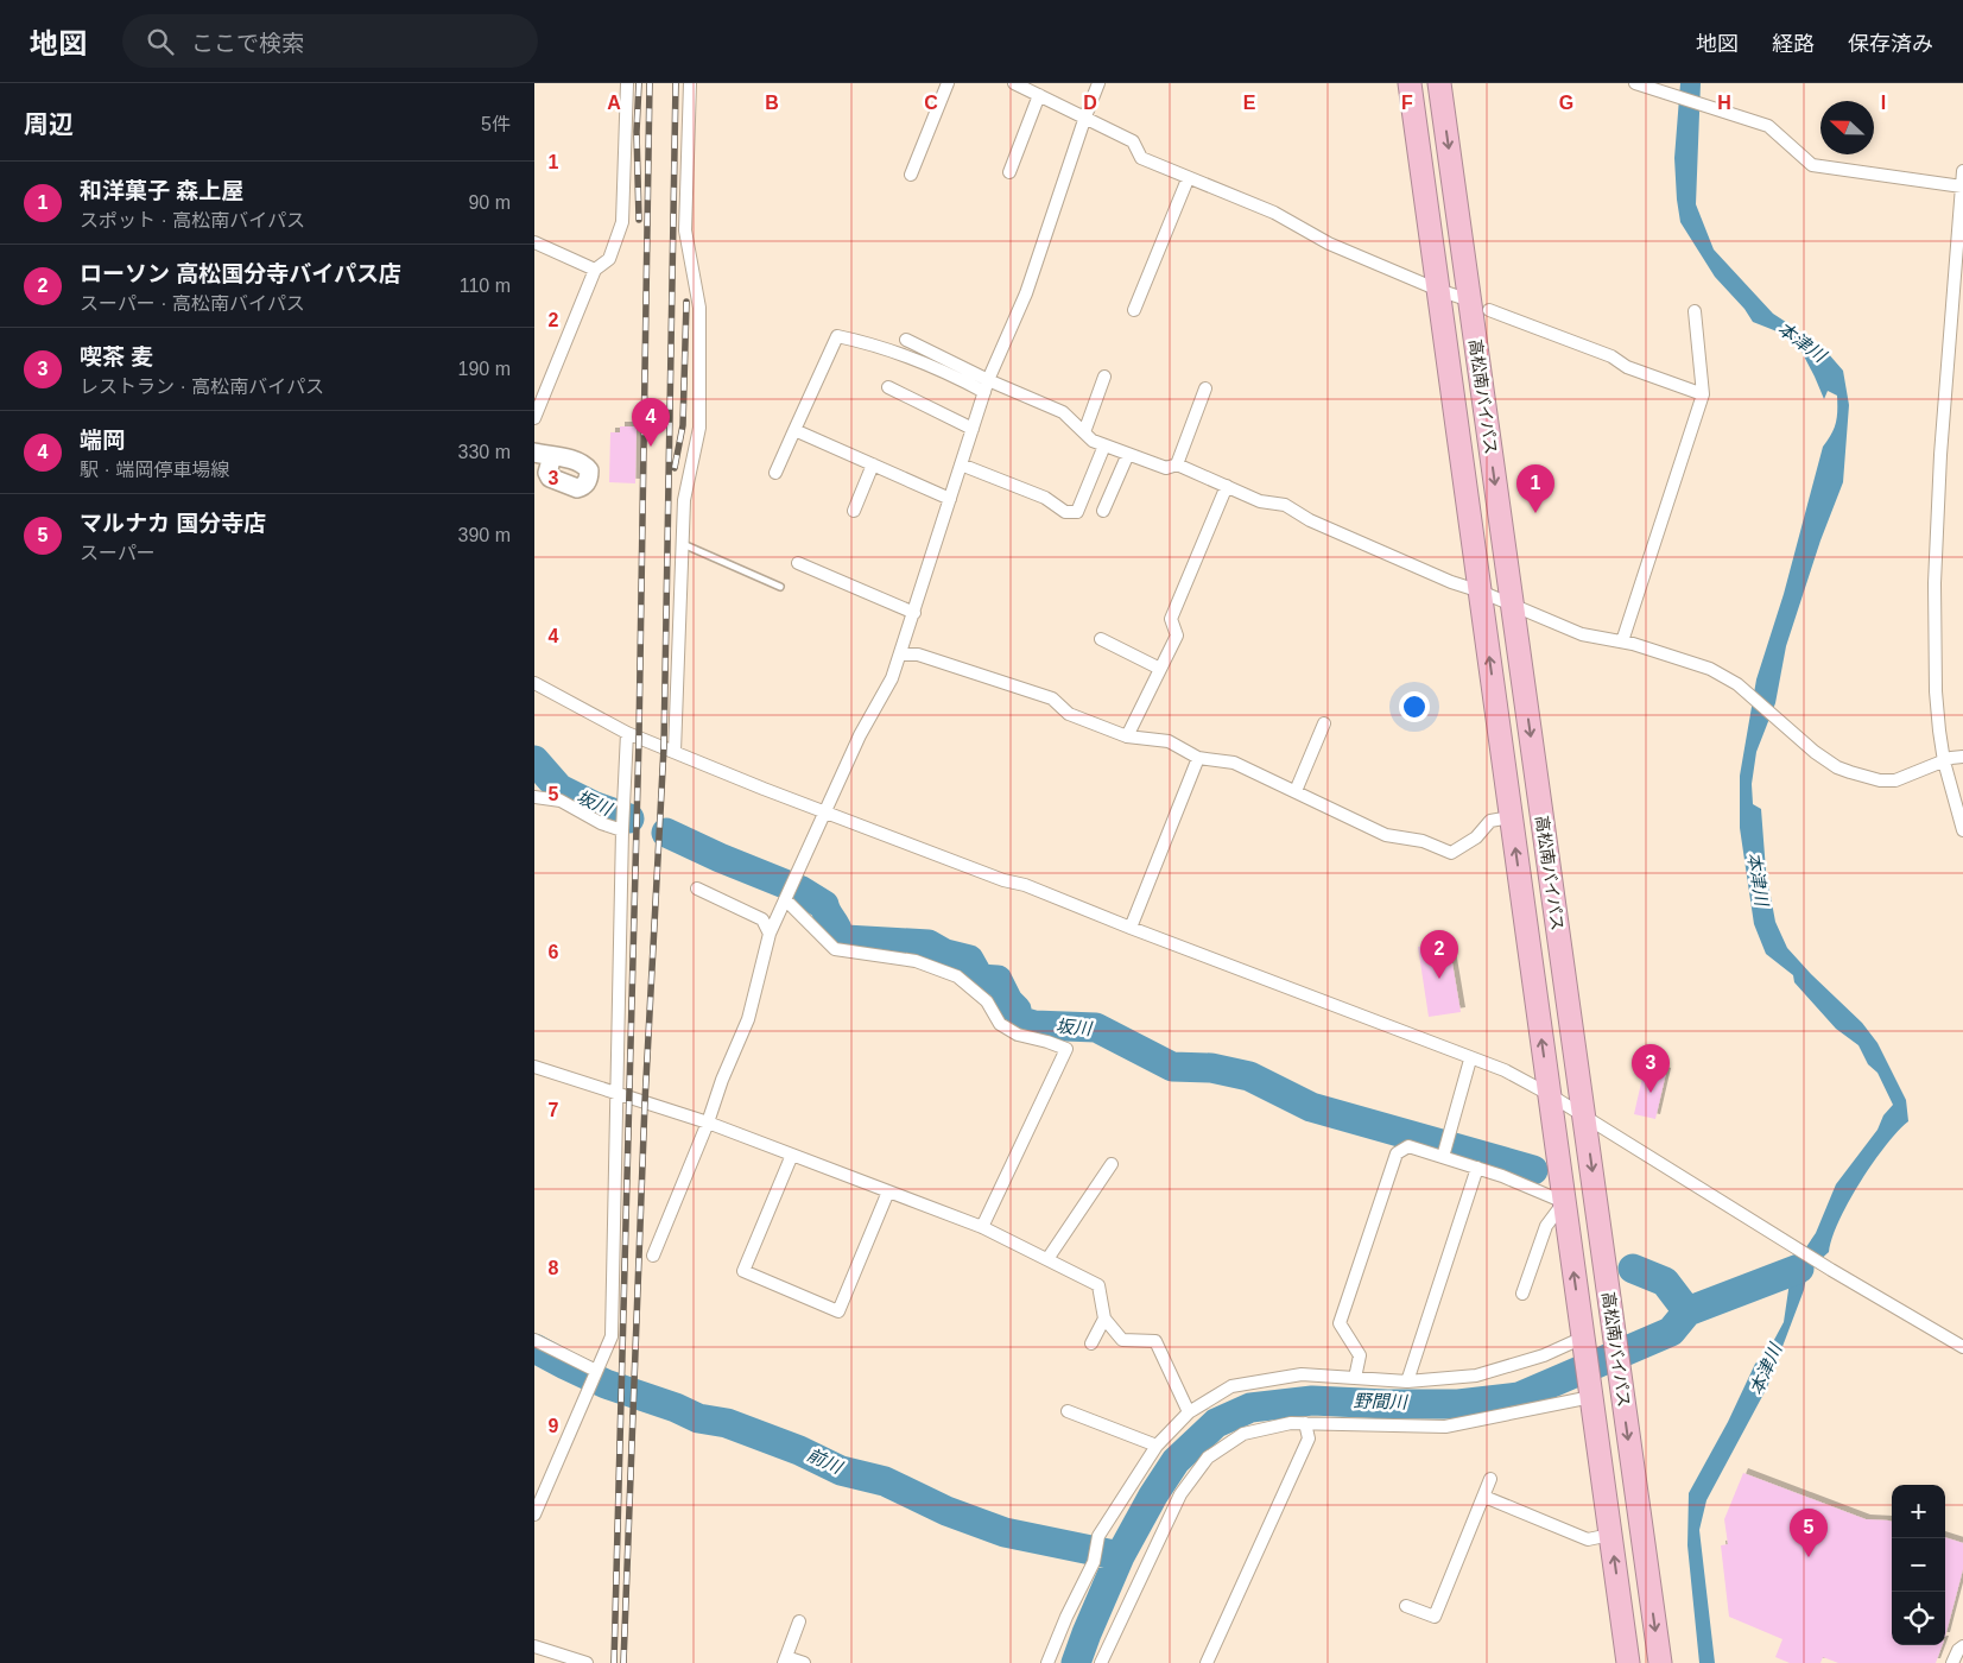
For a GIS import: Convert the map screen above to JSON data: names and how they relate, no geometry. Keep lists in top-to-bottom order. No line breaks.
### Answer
{"streets":{"highway":["高松南バイパス"]},"water":["本津川","坂川","野間川","前川"],"north":"left","page":{"header":"地図","search":"ここで検索","nav":["地図","経路","保存済み"],"heading":["周辺","5件"],"list":[{"mark":"1","name":"和洋菓子 森上屋","note":"スポット · 高松南バイパス","value":"90 m"},{"mark":"2","name":"ローソン 高松国分寺バイパス店","note":"スーパー · 高松南バイパス","value":"110 m"},{"mark":"3","name":"喫茶 麦","note":"レストラン · 高松南バイパス","value":"190 m"},{"mark":"4","name":"端岡","note":"駅 · 端岡停車場線","value":"330 m"},{"mark":"5","name":"マルナカ 国分寺店","note":"スーパー","value":"390 m"}],"pins":["4","1","2","3","5"],"map_buttons":["+","−"]},"grid":{"columns":["A","B","C","D","E","F","G","H","I"],"rows":["1","2","3","4","5","6","7","8","9"]}}
